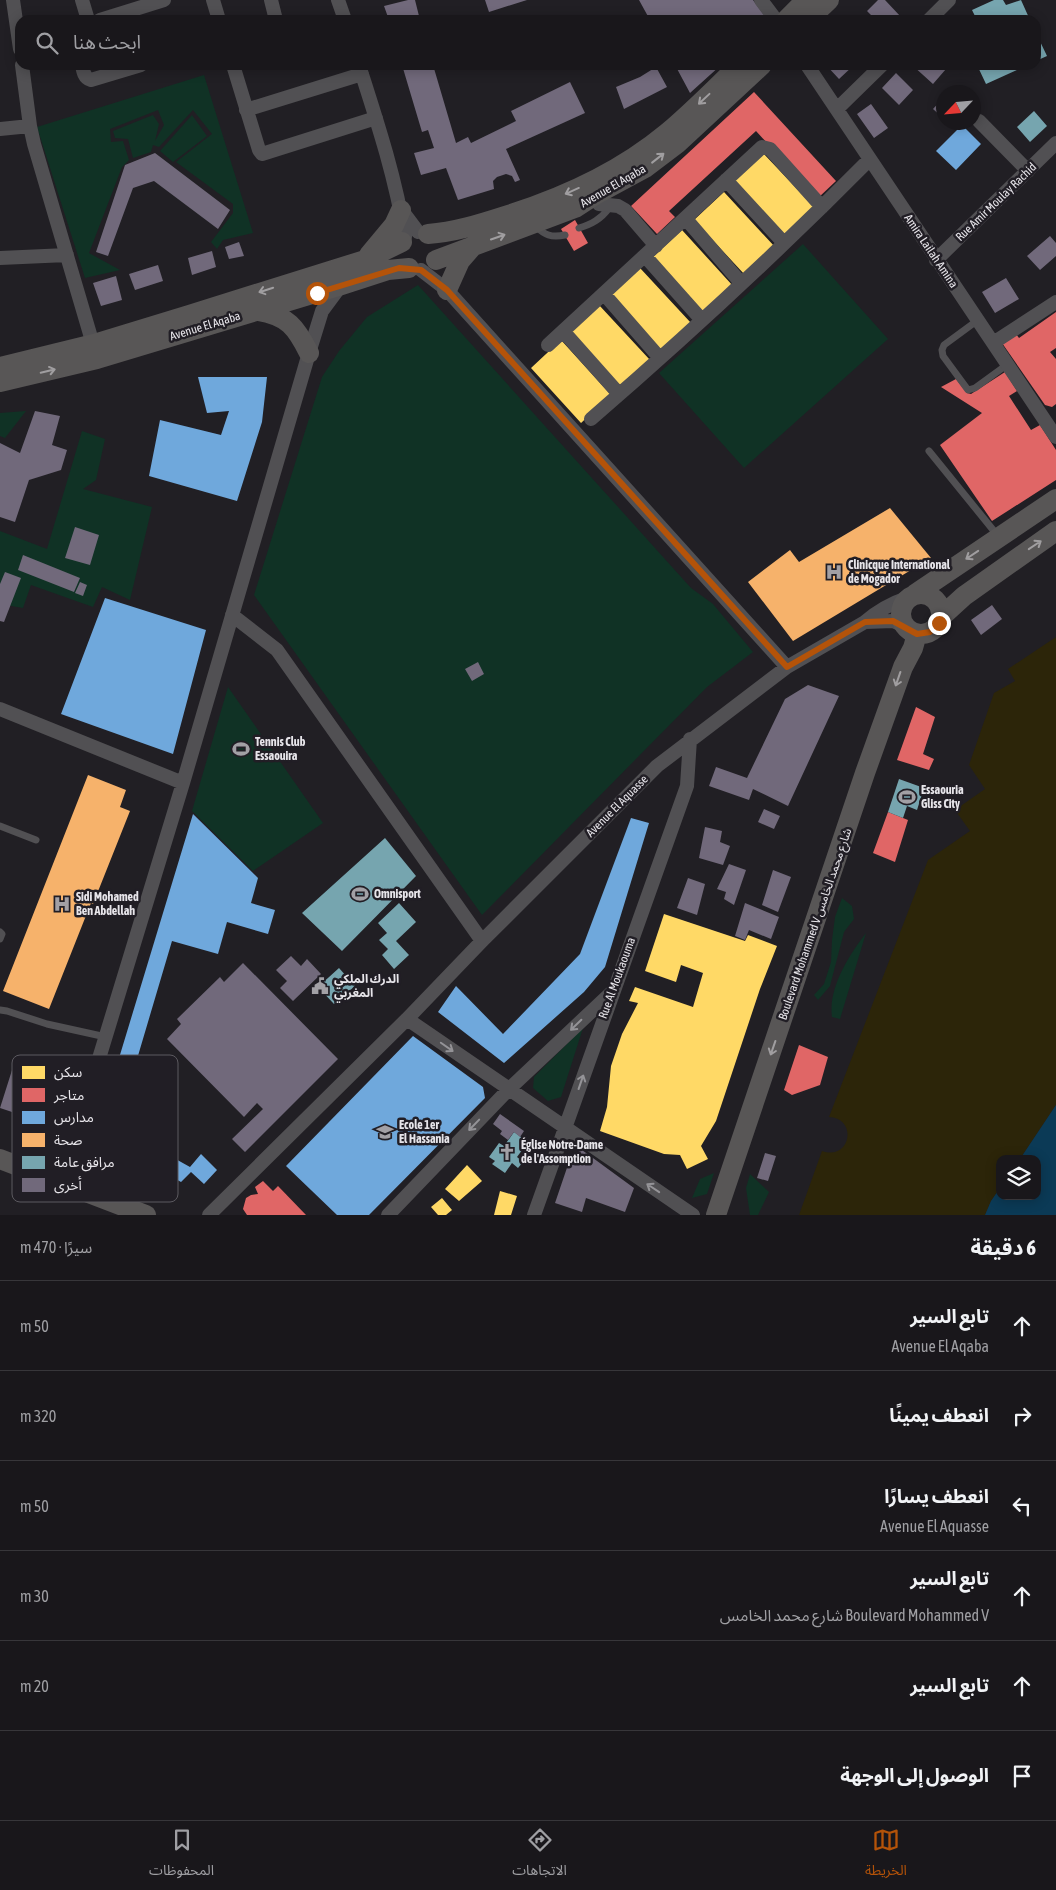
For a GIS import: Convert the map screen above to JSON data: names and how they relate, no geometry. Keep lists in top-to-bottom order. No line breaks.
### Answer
{"streets":{"main road":["Avenue El Aqaba","Boulevard Mohammed V شارع محمد الخامس"],"street":["Rue Amir Moulay Rachid","Amira Lailah Amina","Avenue El Aquasse","Rue Al Moukaouma"]},"crossings":[["Rue Amir Moulay Rachid","Amira Lailah Amina"],["Avenue El Aquasse","Rue Al Moukaouma"]],"one_way":["Boulevard Mohammed V شارع محمد الخامس"],"places":{"hospital":["Clinicque International de Mogador","Sidi Mohamed Ben Abdellah"],"sports":["Tennis Club Essaouira","Essaouria Gliss City","Omnisport"],"public building":["الدرك الملكي المغربي"],"school or university":["Ecole 1er El Hassania"],"church":["Église Notre-Dame de l'Assomption"]},"legend":["سكن","متاجر","مدارس","صحة","مرافق عامة","أخرى"],"north":"bottom left","page":{"search":"ابحث هنا","heading":["6 دقيقة","سيرًا · 470 m"],"list":[["تابع السير","Avenue El Aqaba","50 m"],["انعطف يمينًا","320 m"],["انعطف يسارًا","Avenue El Aquasse","50 m"],["تابع السير","Boulevard Mohammed V شارع محمد الخامس","30 m"],["تابع السير","20 m"],"الوصول إلى الوجهة"],"nav":["الخريطة","الاتجاهات","المحفوظات"]}}
